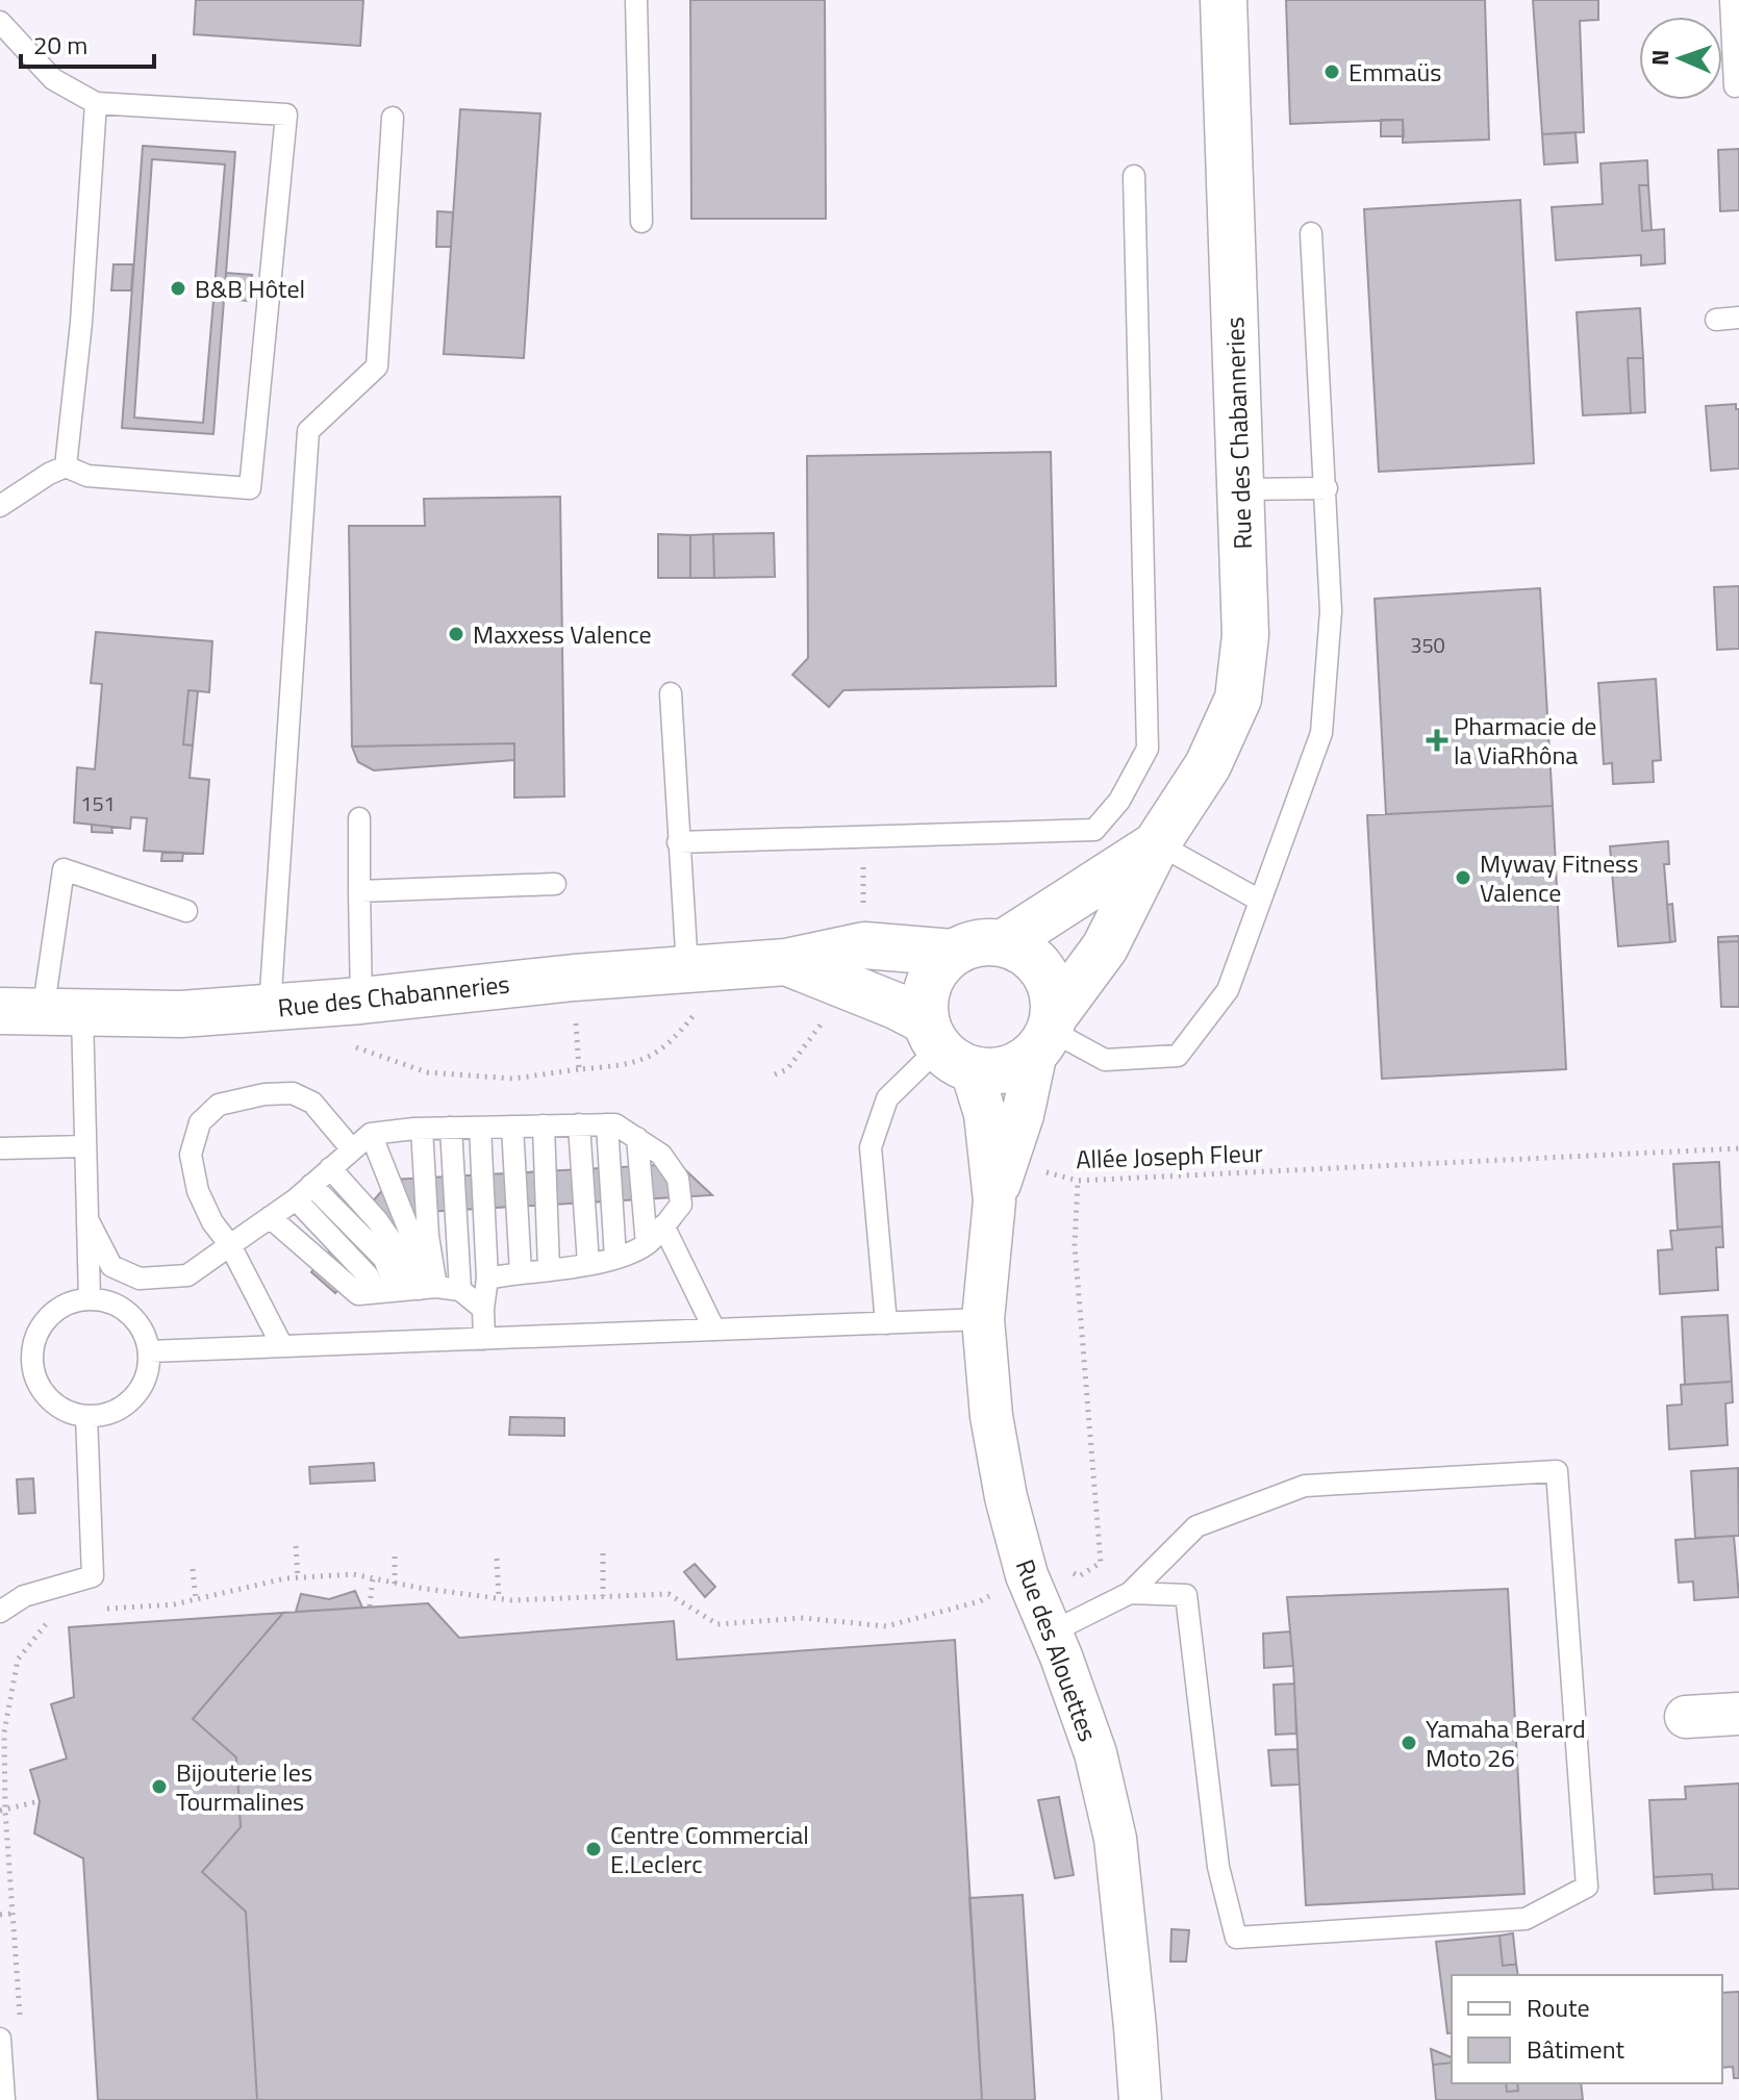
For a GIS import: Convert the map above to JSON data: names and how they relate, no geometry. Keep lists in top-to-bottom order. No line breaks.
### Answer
{"streets":{"street":["Rue des Chabanneries","Rue des Alouettes"],"path":["Allée Joseph Fleur"]},"places":{"other":["Emmaüs","B&B Hôtel","Maxxess Valence","Myway Fitness Valence","Yamaha Berard Moto 26","Bijouterie les Tourmalines","Centre Commercial E.Leclerc"],"health":["Pharmacie de la ViaRhôna"]},"house_numbers":["350","151"],"legend":["Route","Bâtiment"],"scale_bar":"20 m","north":"left"}
